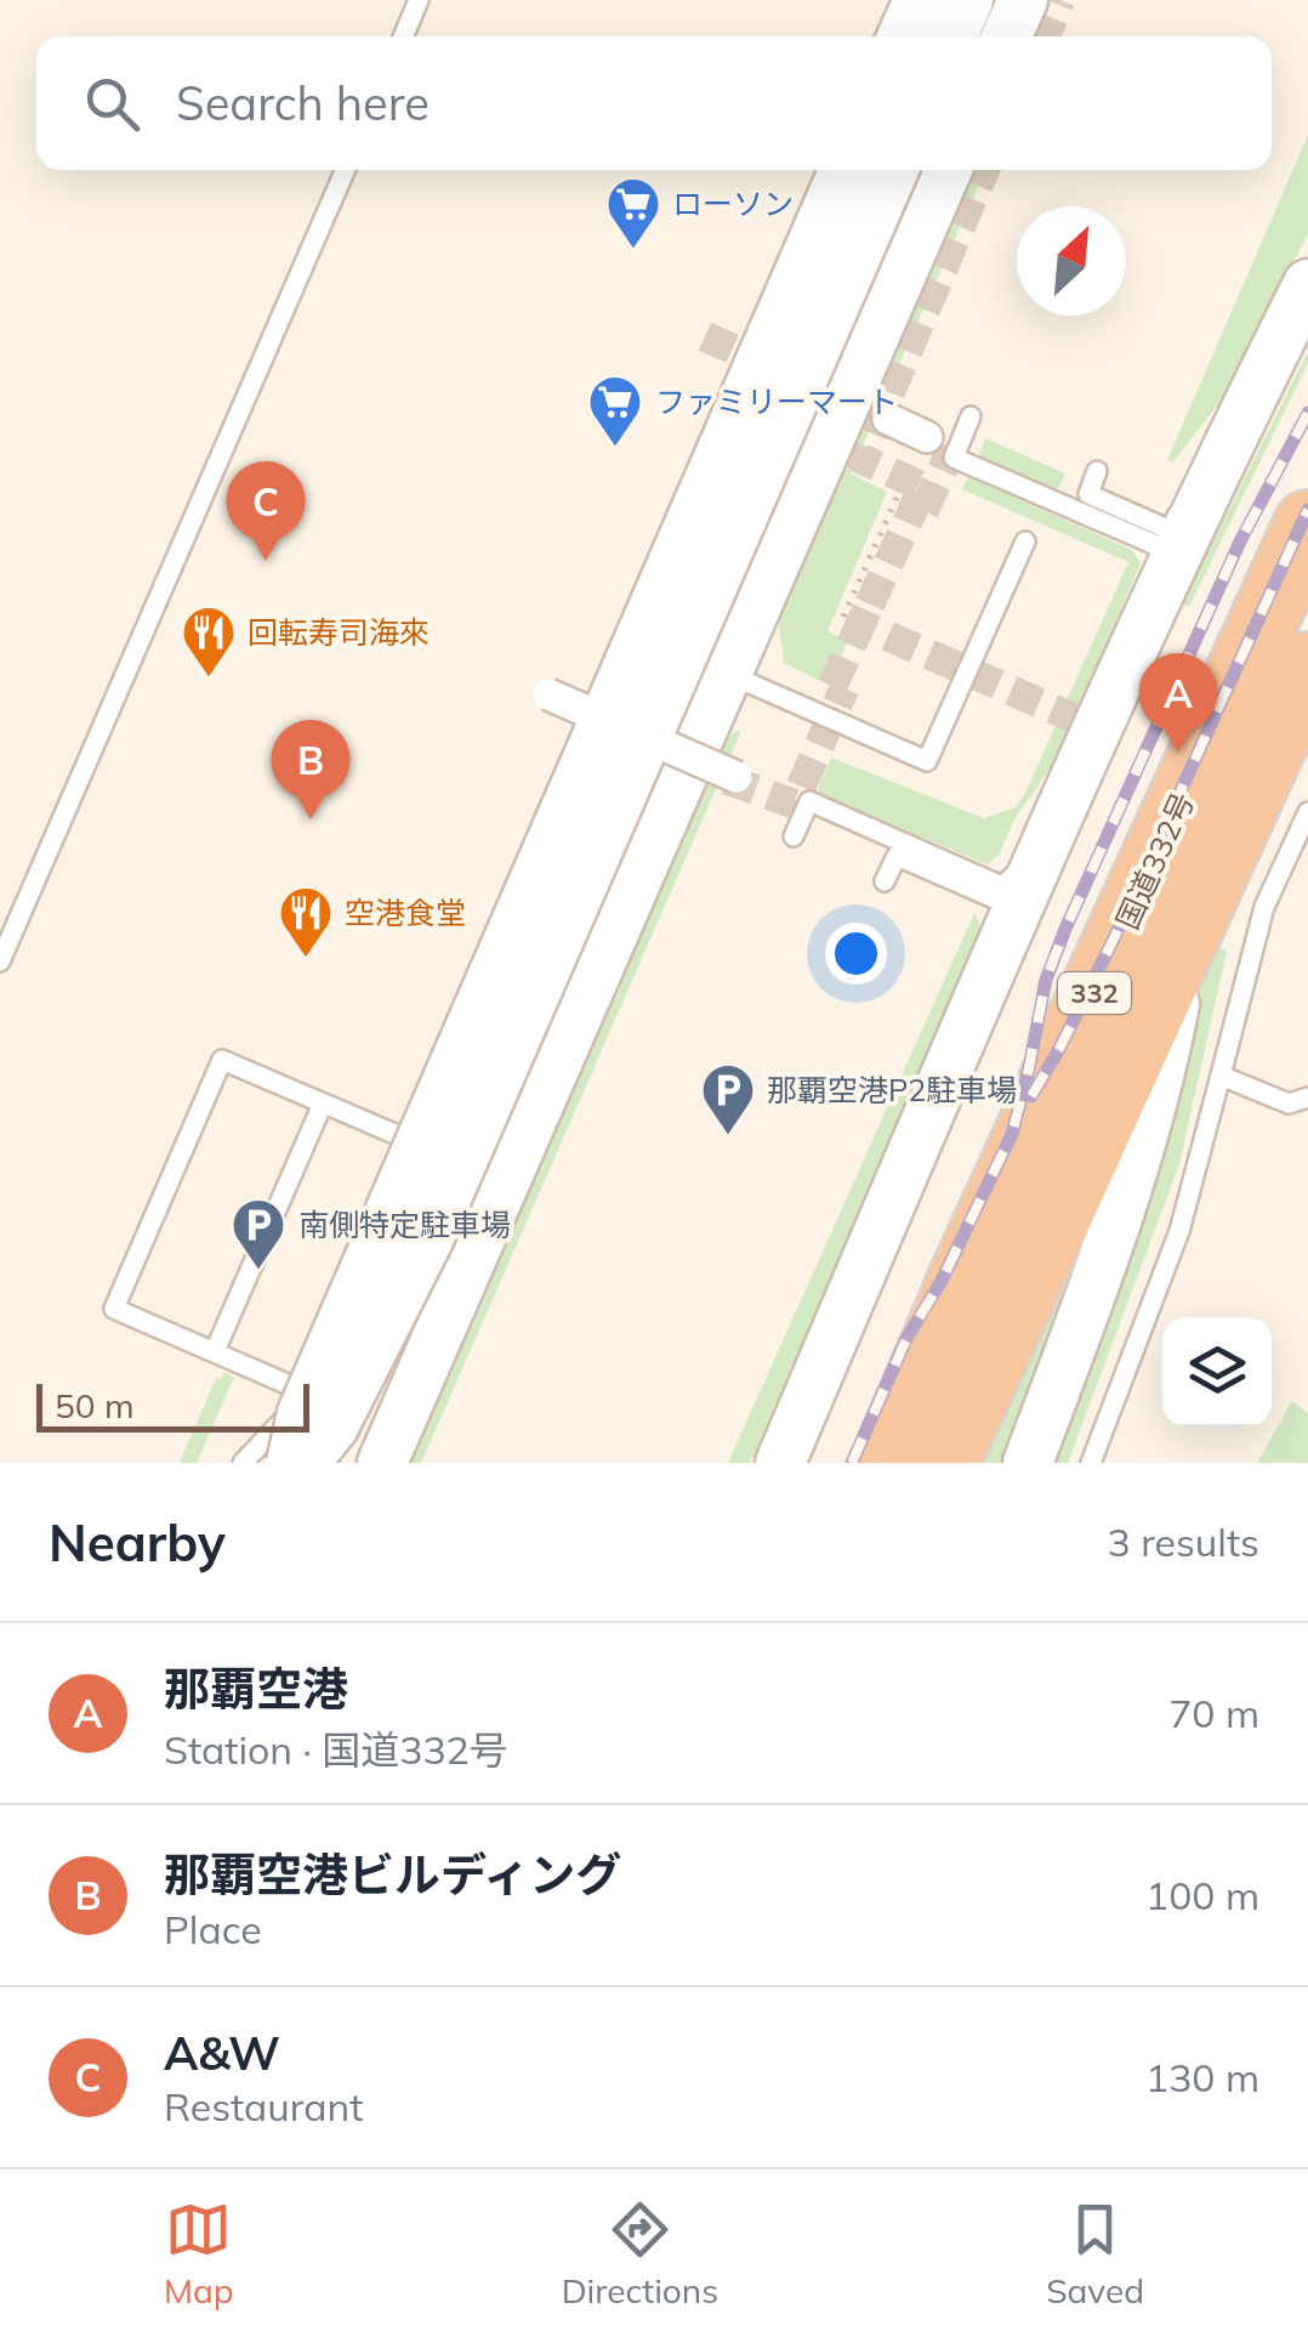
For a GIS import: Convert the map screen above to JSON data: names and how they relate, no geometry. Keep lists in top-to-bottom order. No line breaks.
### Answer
{"streets":{"highway":["国道332号","332"]},"places":{"supermarket":["ローソン","ファミリーマート"],"restaurant":["回転寿司海來","空港食堂"],"parking":["那覇空港P2駐車場","南側特定駐車場"]},"scale_bar":"50 m","north":"top right","page":{"search":"Search here","pins":["C","A","B"],"scale":"50 m","heading":["Nearby","3 results"],"list":[{"mark":"A","name":"那覇空港","note":"Station · 国道332号","value":"70 m"},{"mark":"B","name":"那覇空港ビルディング","note":"Place","value":"100 m"},{"mark":"C","name":"A&W","note":"Restaurant","value":"130 m"}],"nav":["Map","Directions","Saved"]}}
